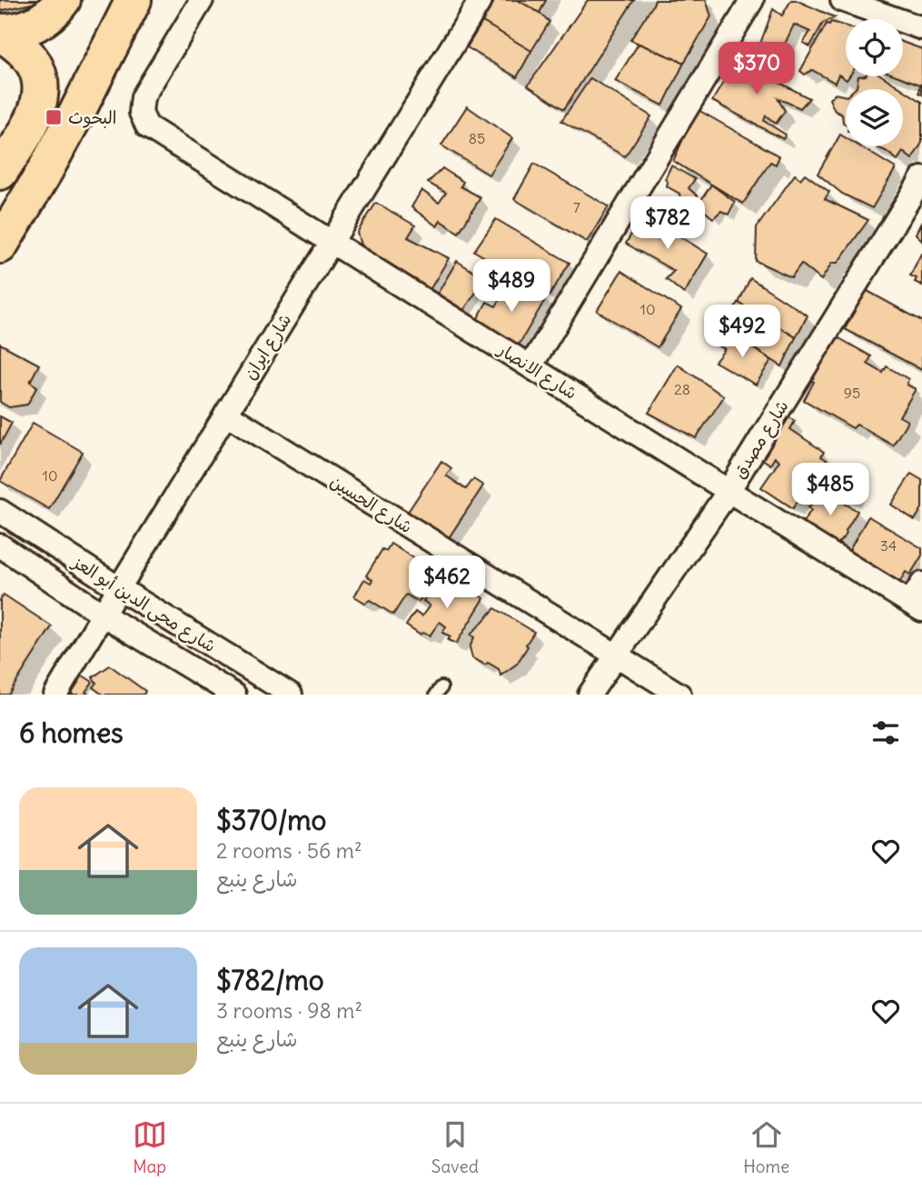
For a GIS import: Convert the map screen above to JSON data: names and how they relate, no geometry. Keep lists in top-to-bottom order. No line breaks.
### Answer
{"streets":{"street":["شارع ايران","شارع الانصار","شارع مصدق","شارع الحسين","شارع محى الدين أبو العز"]},"crossings":[["شارع ايران","شارع الانصار"],["شارع ايران","شارع الحسين"],["شارع ايران","شارع محى الدين أبو العز"],["شارع الانصار","شارع مصدق"],["شارع مصدق","شارع الحسين"]],"places":{"transit":["البحوث"]},"house_numbers":["85","7","10","28","95","10","34"],"page":{"price":["$370","$782","$489","$492","$485","$462"],"heading":"6 homes","list":[{"name":"$370/mo","note":"2 rooms · 56 m² · شارع ينبع"},{"name":"$782/mo","note":"3 rooms · 98 m² · شارع ينبع"}],"tabs":["Map","Saved","Home"]}}
